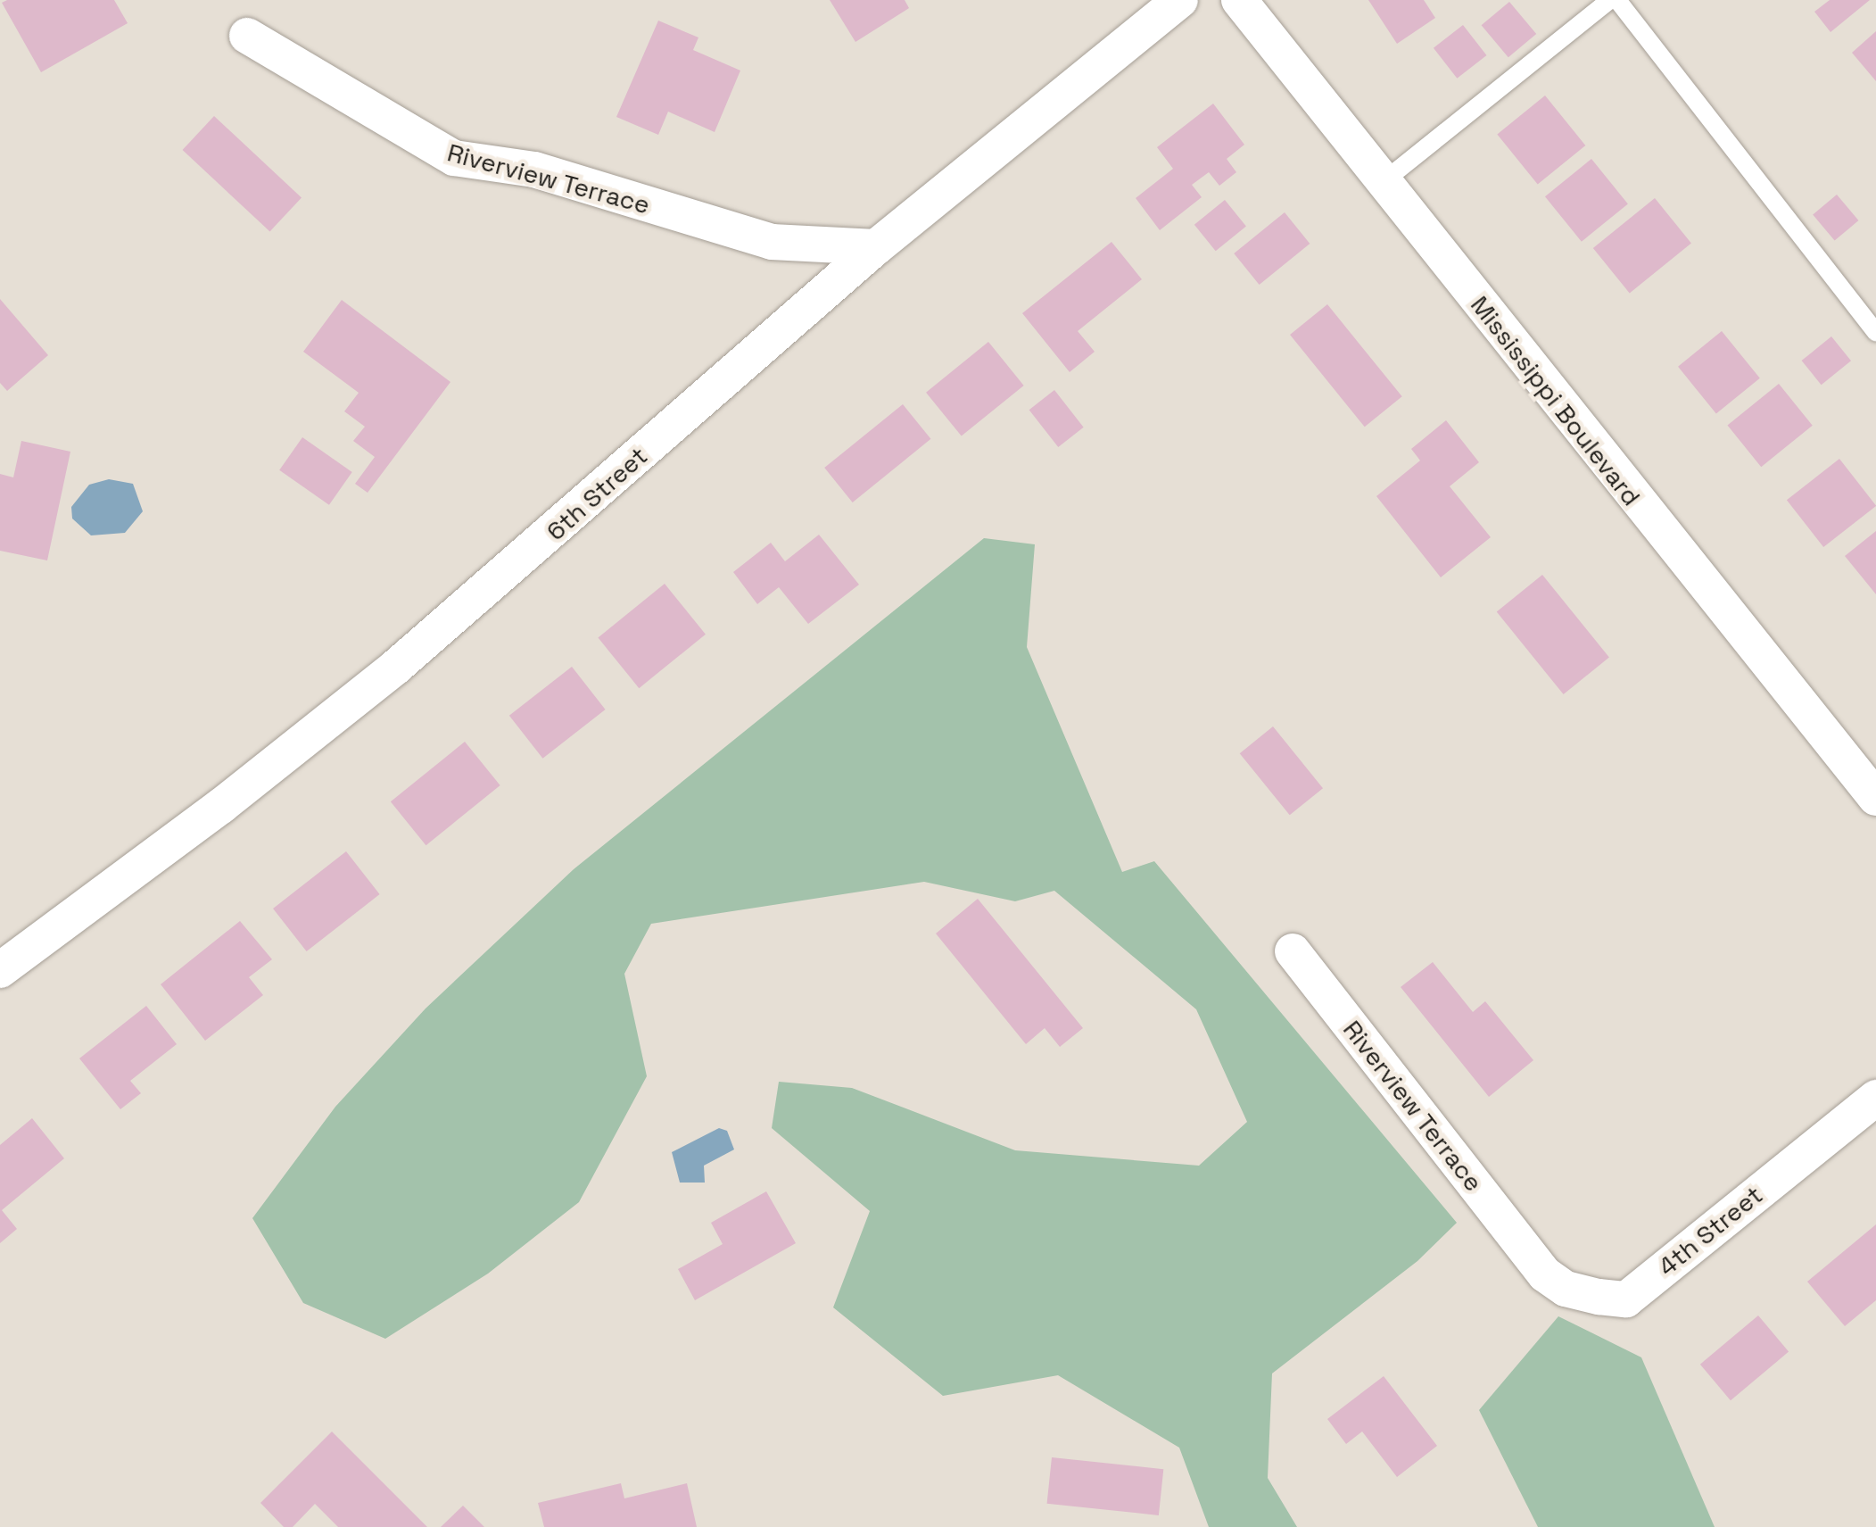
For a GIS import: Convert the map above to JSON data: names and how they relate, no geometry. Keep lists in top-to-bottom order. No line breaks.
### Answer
{"streets":{"street":["Riverview Terrace","Mississippi Boulevard","6th Street","4th Street"]},"crossings":[["Riverview Terrace","6th Street"],["Riverview Terrace","4th Street"]]}
